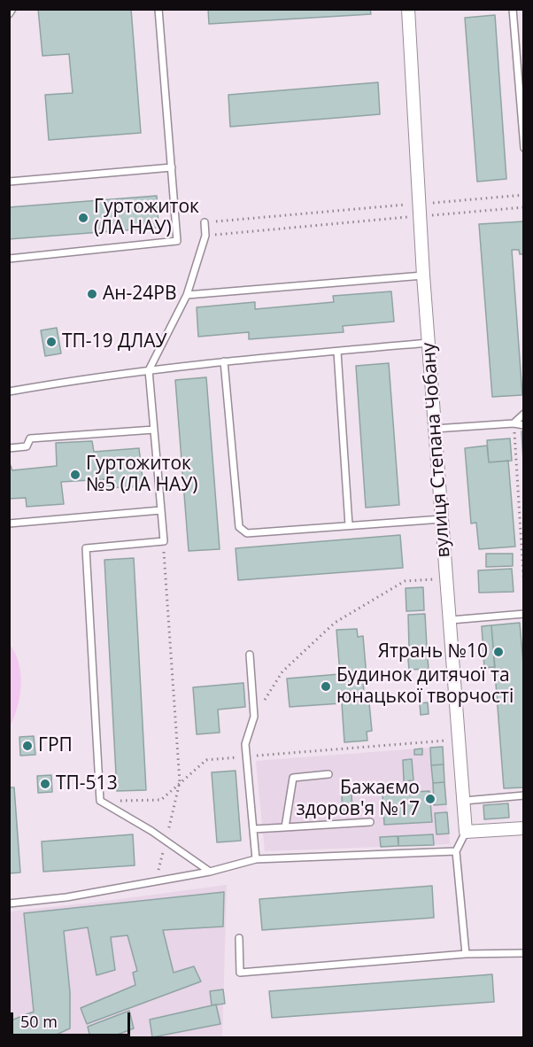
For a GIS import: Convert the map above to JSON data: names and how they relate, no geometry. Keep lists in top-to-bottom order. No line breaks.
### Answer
{"streets":{"street":["вулиця Степана Чобану"]},"places":["Гуртожиток (ЛА НАУ)","Ан-24РВ","ТП-19 ДЛАУ","Гуртожиток №5 (ЛА НАУ)","Ятрань №10","Будинок дитячої та юнацької творчості","ГРП","ТП-513","Бажаємо здоров'я №17"],"scale_bar":"50 m"}
